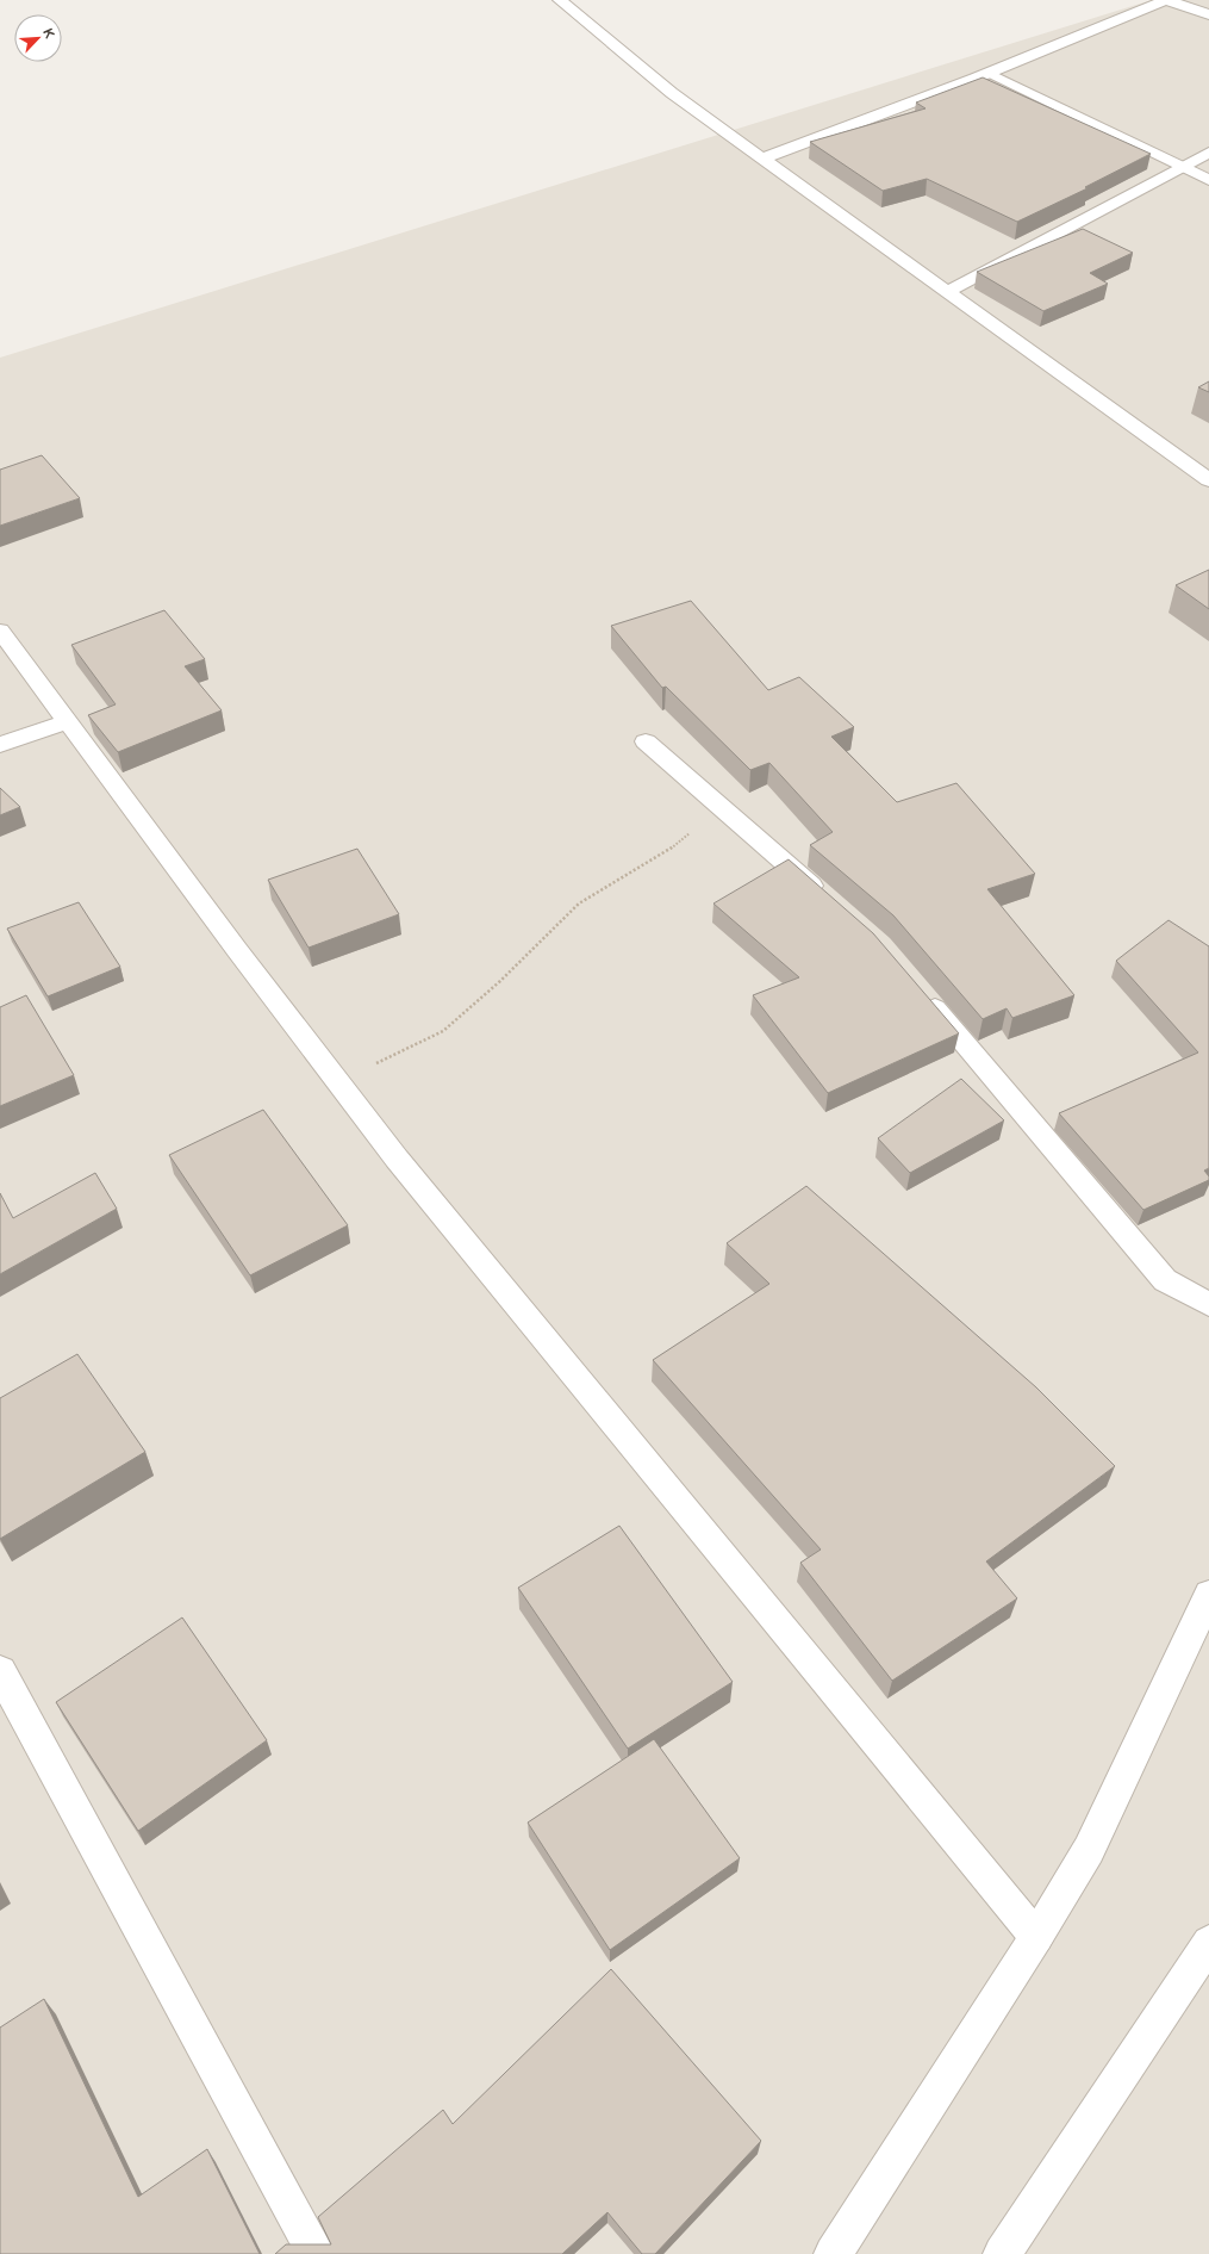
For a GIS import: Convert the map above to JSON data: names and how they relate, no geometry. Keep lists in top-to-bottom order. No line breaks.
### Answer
{"north":"top right"}
